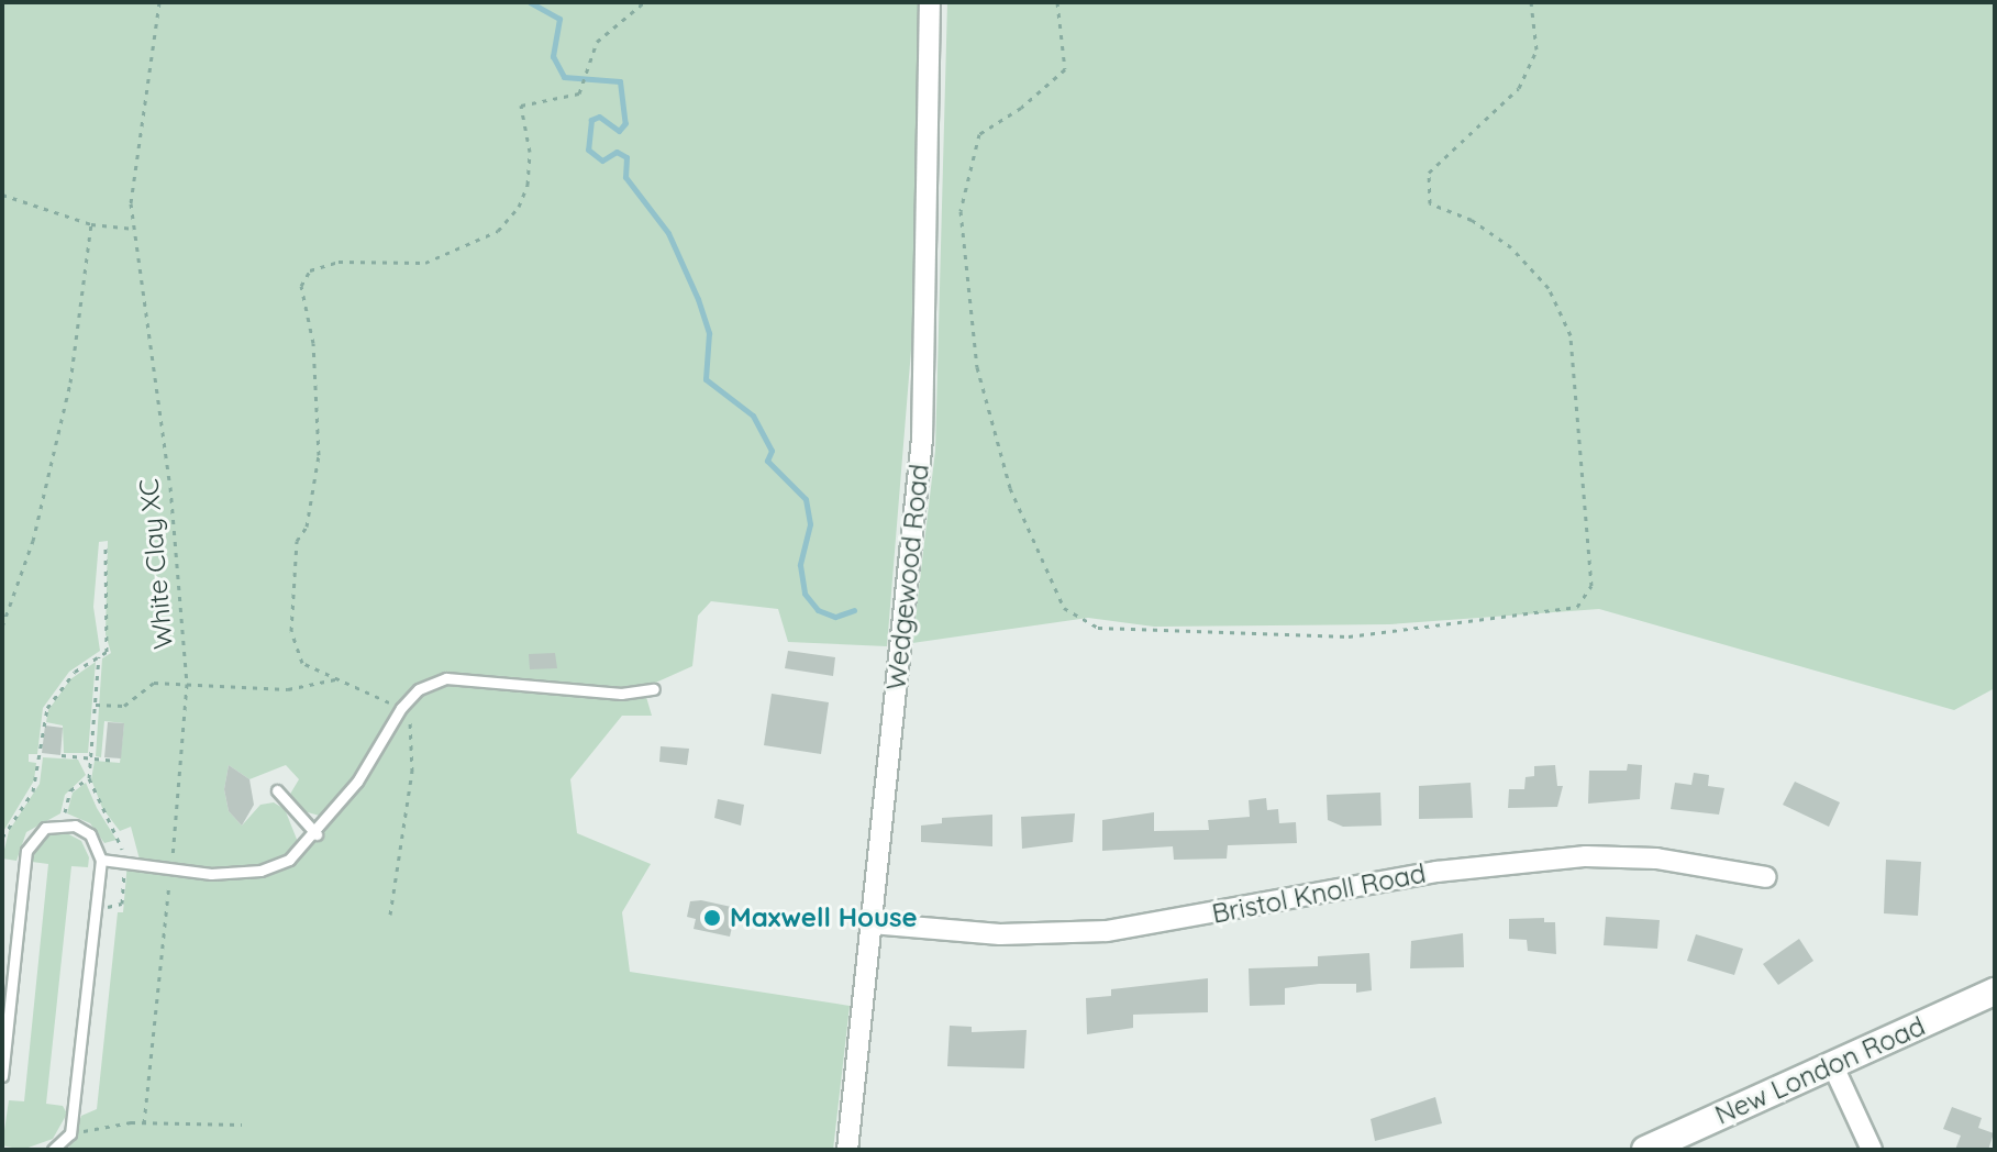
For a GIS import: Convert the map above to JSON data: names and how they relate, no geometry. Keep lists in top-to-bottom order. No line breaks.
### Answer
{"streets":{"main road":["New London Road"],"street":["Wedgewood Road","Bristol Knoll Road"],"path":["White Clay XC"]},"crossings":[["Wedgewood Road","Bristol Knoll Road"]],"places":["Maxwell House"]}
